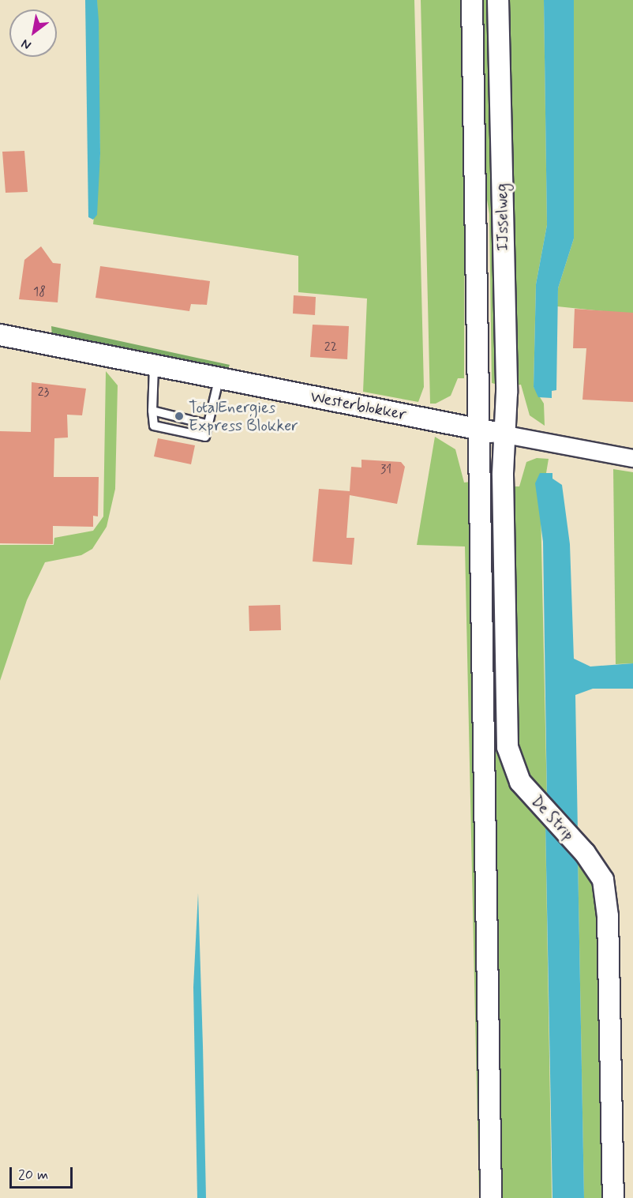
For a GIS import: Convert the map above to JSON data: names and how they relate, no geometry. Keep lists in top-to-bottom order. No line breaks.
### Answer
{"streets":{"street":["IJsselweg","Westerblokker","De Strip"]},"crossings":[["IJsselweg","Westerblokker"],["IJsselweg","De Strip"],["Westerblokker","De Strip"]],"places":["TotalEnergies Express Blokker"],"house_numbers":["18","22","23","31"],"scale_bar":"20 m","north":"bottom left"}
